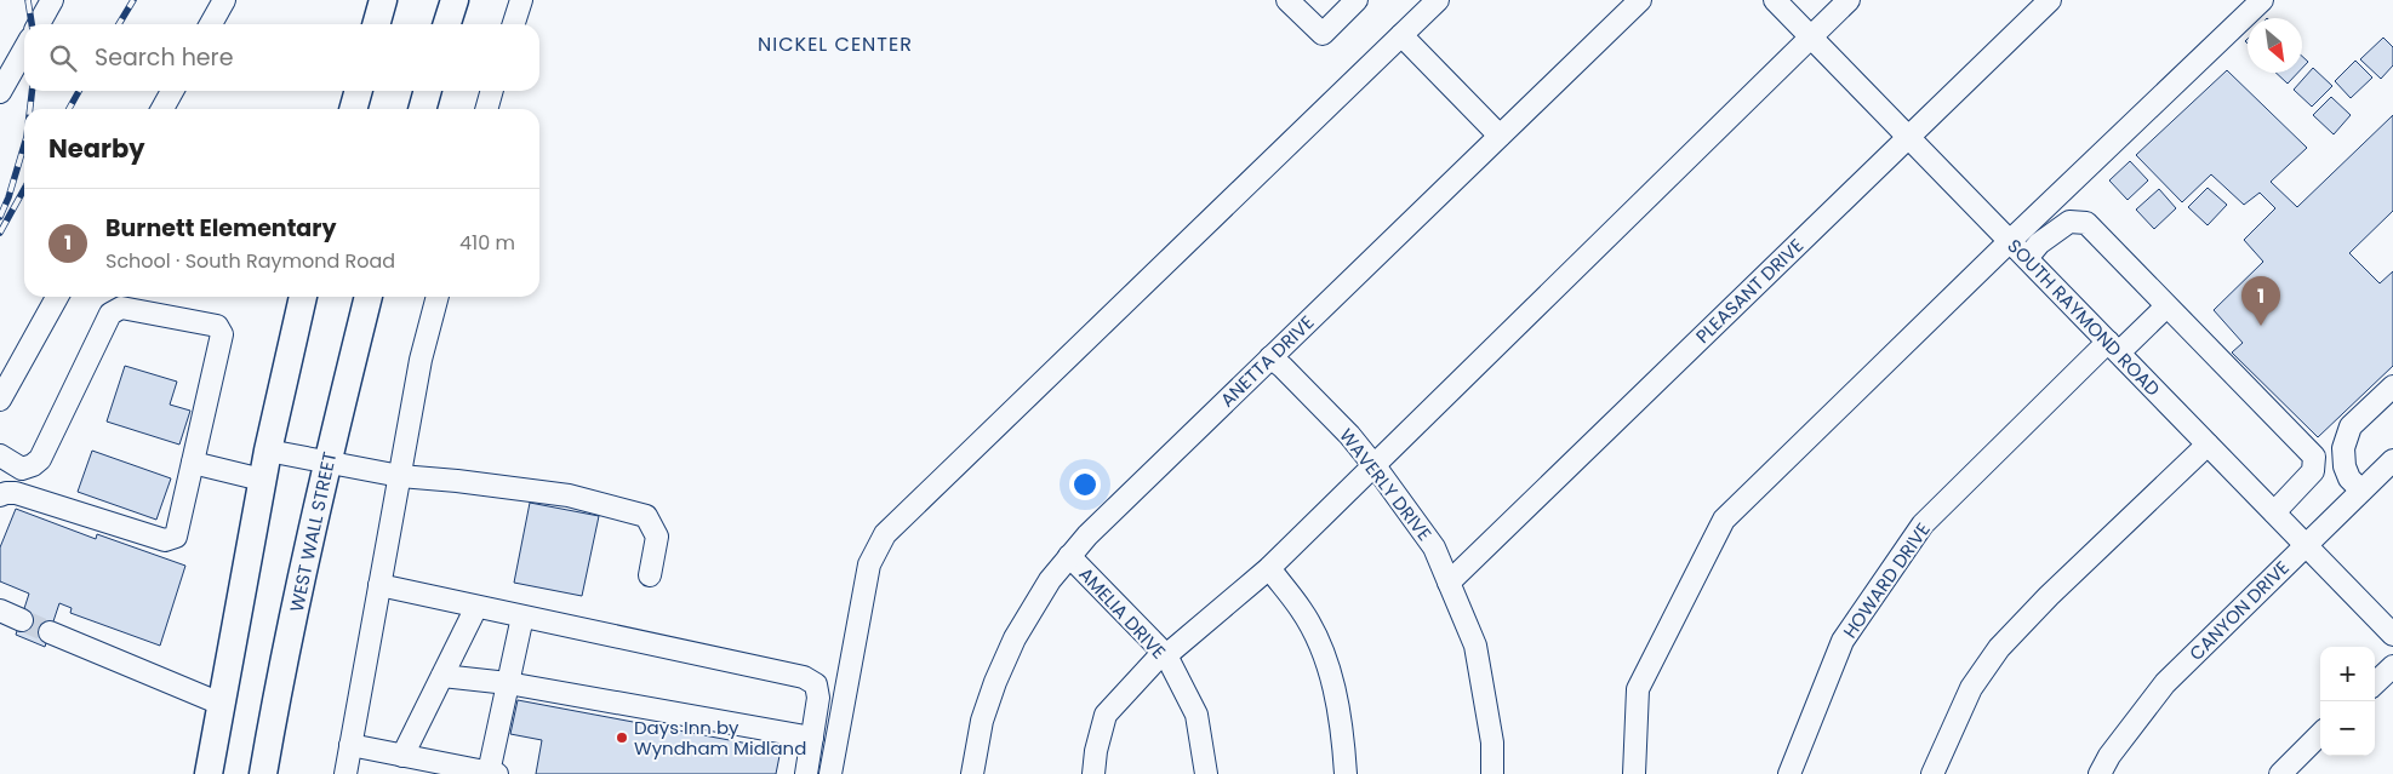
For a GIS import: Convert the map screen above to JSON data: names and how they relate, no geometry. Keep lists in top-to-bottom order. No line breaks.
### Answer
{"streets":{"main road":["WEST WALL STREET"],"street":["PLEASANT DRIVE","SOUTH RAYMOND ROAD","ANETTA DRIVE","WAVERLY DRIVE","HOWARD DRIVE","CANYON DRIVE","AMELIA DRIVE"]},"crossings":[["PLEASANT DRIVE","SOUTH RAYMOND ROAD"],["PLEASANT DRIVE","WAVERLY DRIVE"],["SOUTH RAYMOND ROAD","HOWARD DRIVE"],["SOUTH RAYMOND ROAD","CANYON DRIVE"],["ANETTA DRIVE","WAVERLY DRIVE"],["ANETTA DRIVE","AMELIA DRIVE"]],"districts":["NICKEL CENTER"],"places":["Days Inn by Wyndham Midland"],"north":"bottom right","page":{"search":"Search here","heading":"Nearby","list":[{"mark":"1","name":"Burnett Elementary","note":"School · South Raymond Road","value":"410 m"}],"pins":"1","map_buttons":["+","−"]}}
